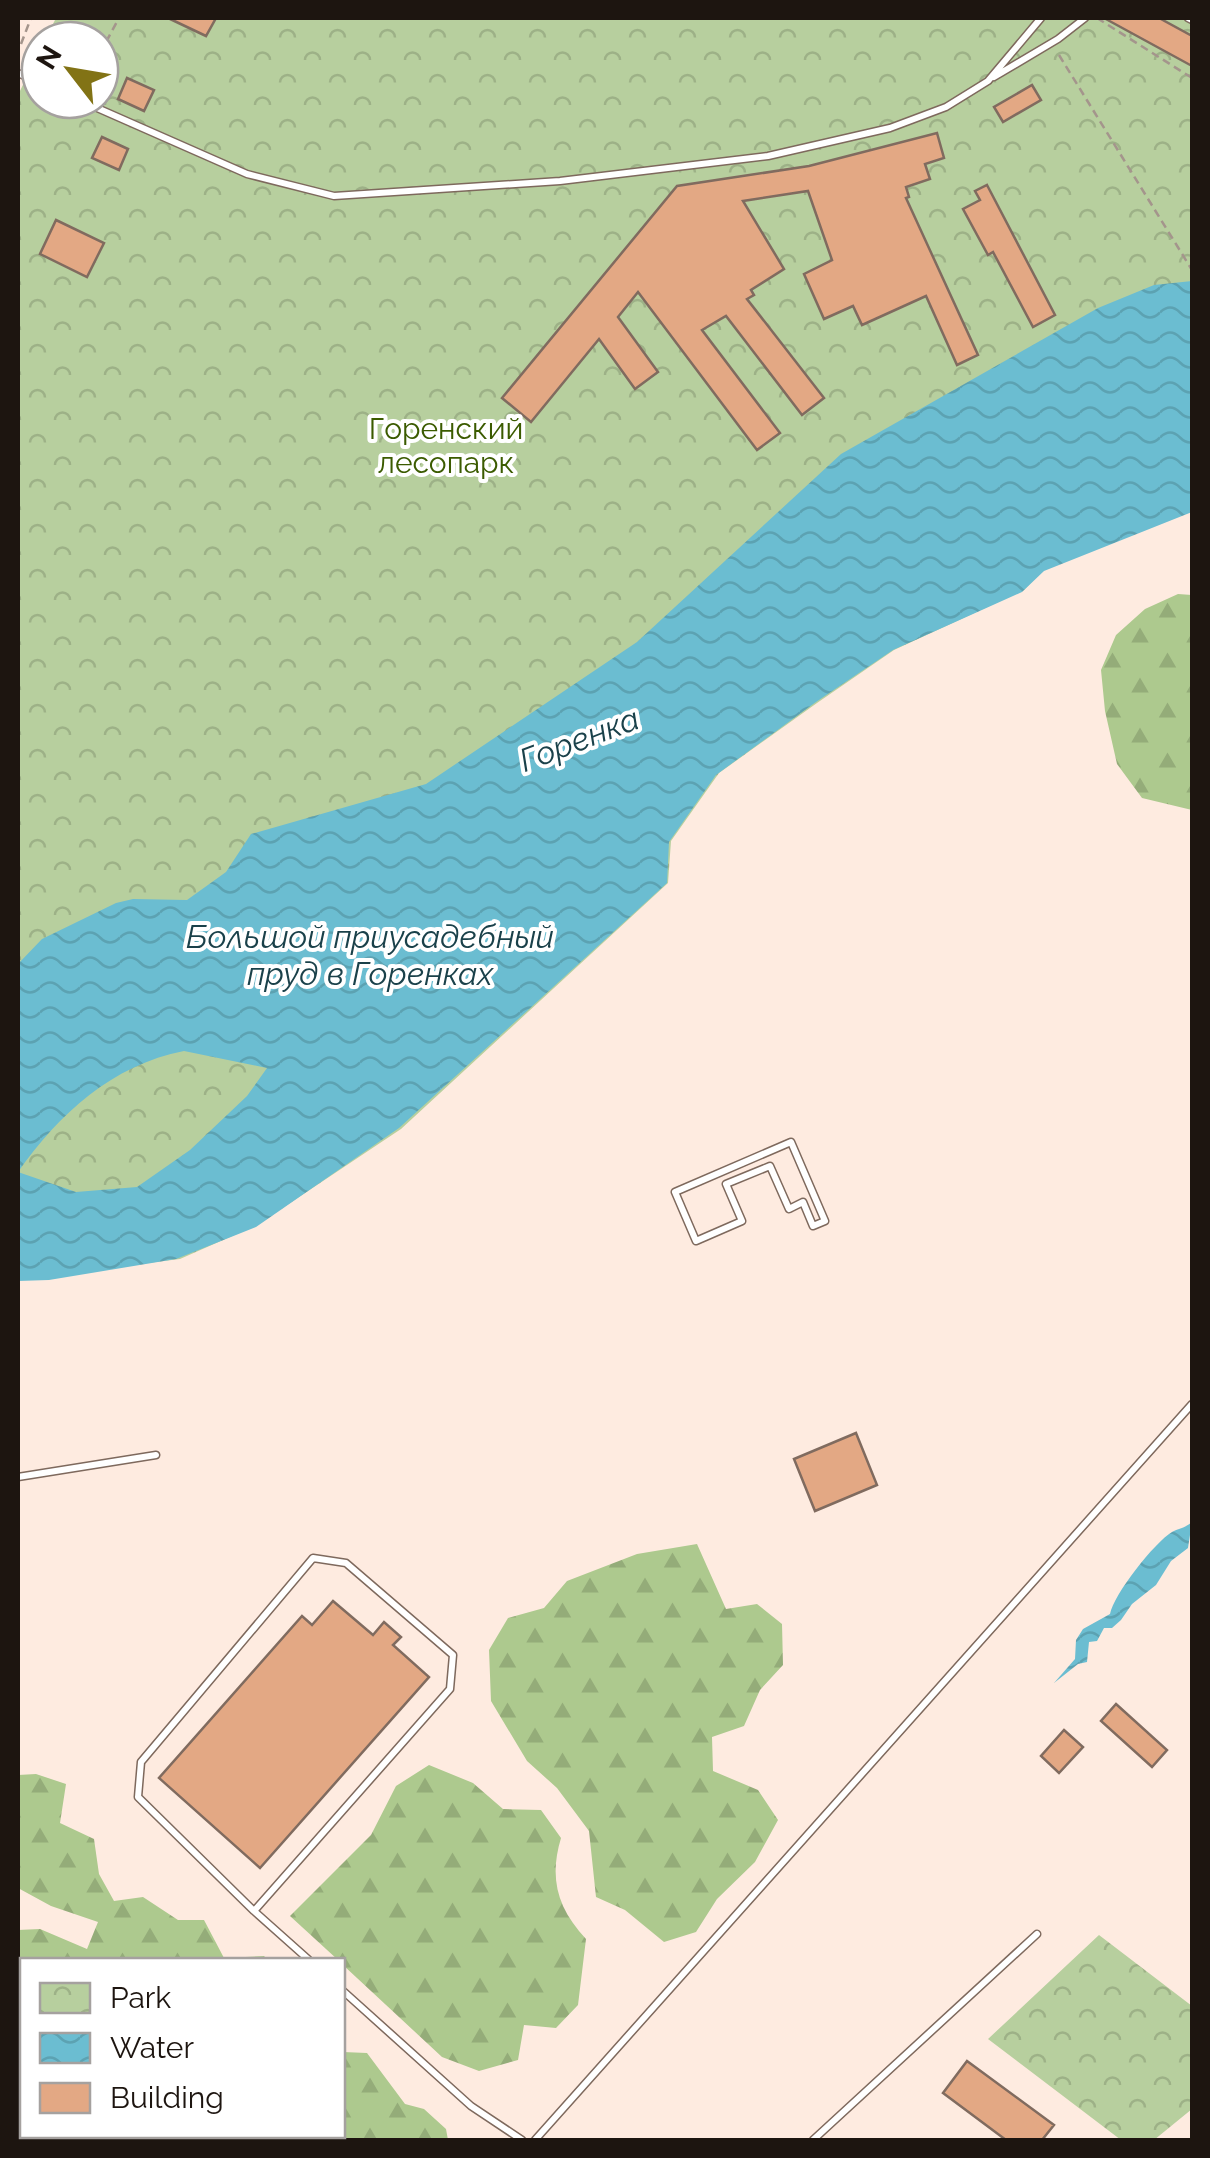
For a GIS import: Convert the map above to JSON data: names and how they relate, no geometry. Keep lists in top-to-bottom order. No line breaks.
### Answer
{"water":["Горенка","Большой приусадебный пруд в Горенках"],"parks":["Горенский лесопарк"],"legend":["Park","Water","Building"],"north":"top left"}
